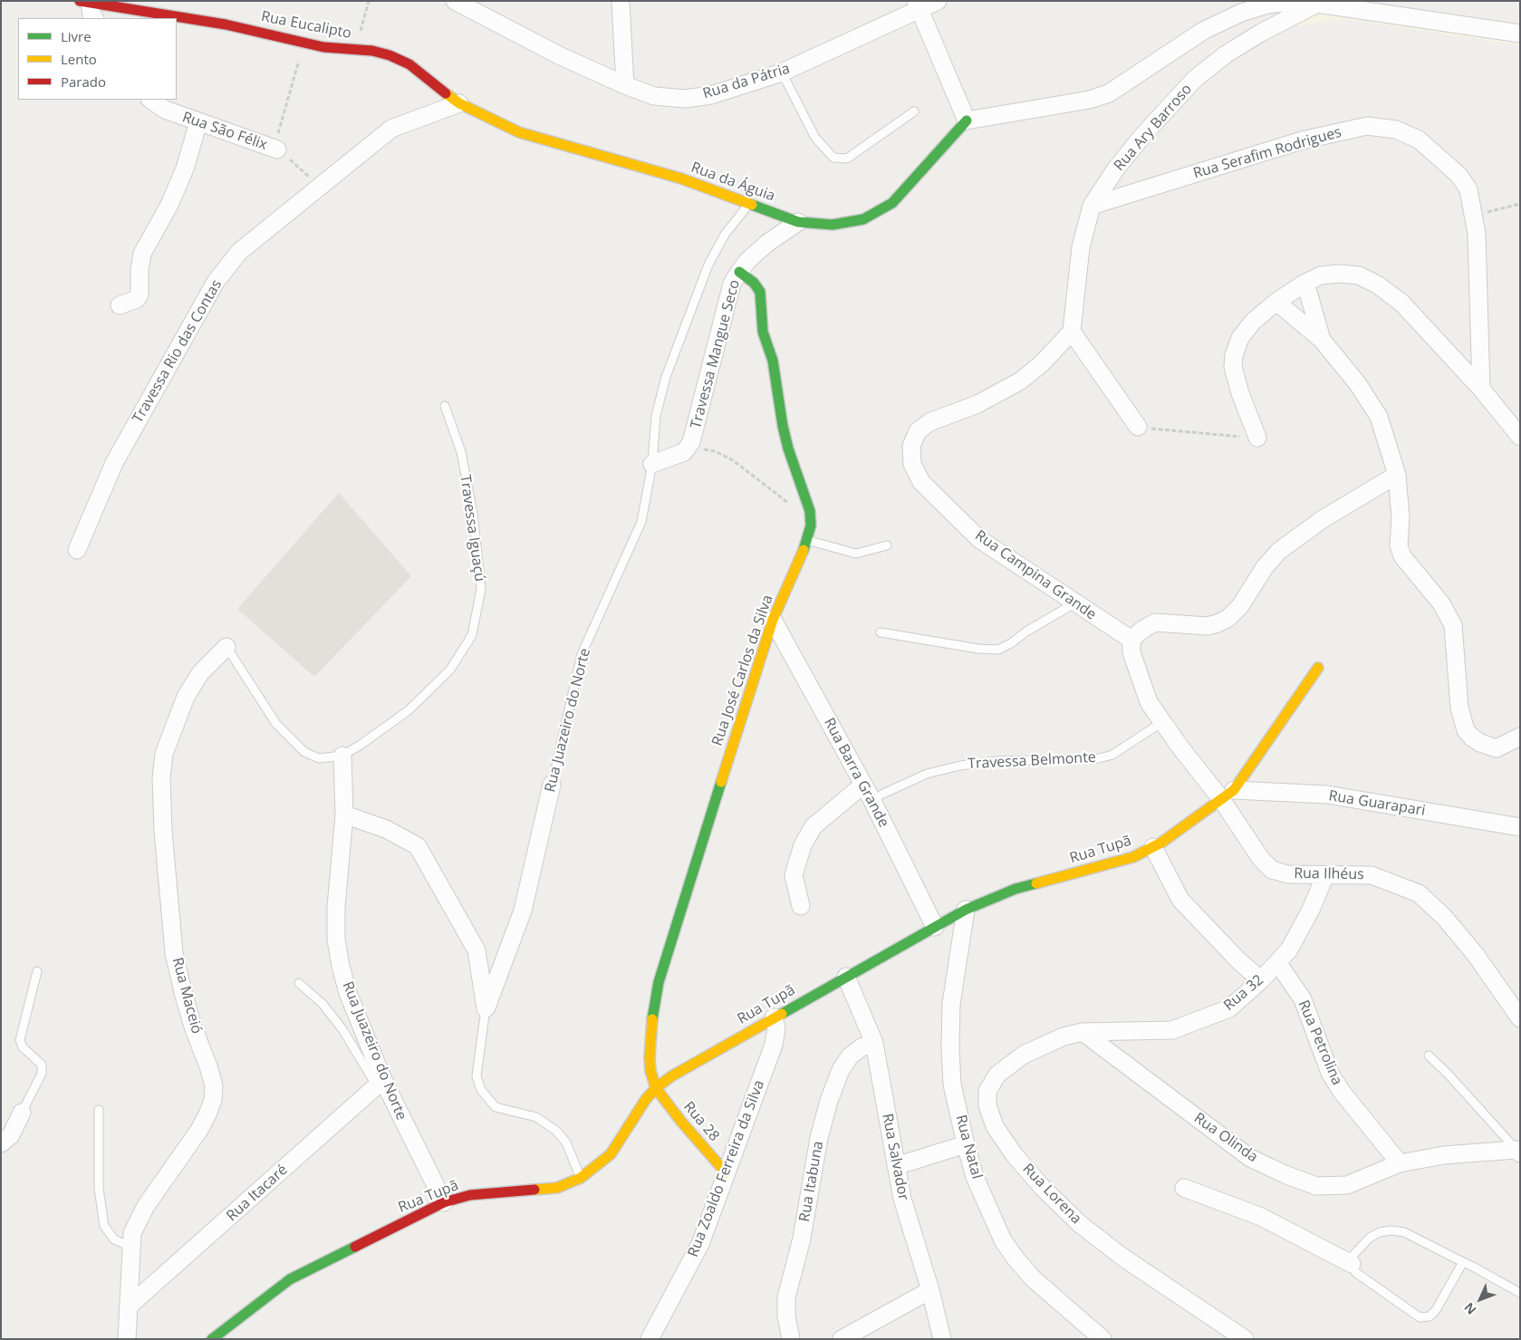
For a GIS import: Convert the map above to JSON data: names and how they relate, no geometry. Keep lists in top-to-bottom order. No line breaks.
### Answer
{"streets":{"street":["Rua Eucalipto","Rua da Pátria","Rua Ary Barroso","Rua São Félix","Rua Serafim Rodrigues","Rua da Águia","Travessa Rio das Contas","Travessa Mangue Seco","Rua Campina Grande","Rua José Carlos da Silva","Rua Juazeiro do Norte","Rua Barra Grande","Rua Guarapari","Rua Tupã","Rua Ilhéus","Rua 32","Rua Maceió","Rua Petrolina","Rua 28","Rua Olinda","Rua Natal","Rua Salvador","Rua Zoaldo Ferreira da Silva","Rua Itabuna","Rua Itacaré","Rua Lorena"],"lane":["Travessa Iguaçú","Travessa Belmonte"]},"crossings":[["Rua Eucalipto","Rua da Águia"],["Rua Eucalipto","Travessa Rio das Contas"],["Rua Ary Barroso","Rua Serafim Rodrigues"],["Rua Ary Barroso","Rua Campina Grande"],["Rua da Águia","Travessa Rio das Contas"],["Rua da Águia","Travessa Mangue Seco"],["Rua da Águia","Rua Juazeiro do Norte"],["Travessa Mangue Seco","Rua José Carlos da Silva"],["Travessa Mangue Seco","Rua Juazeiro do Norte"],["Travessa Iguaçú","Rua Juazeiro do Norte"],["Rua Campina Grande","Rua Ilhéus"],["Rua José Carlos da Silva","Rua Barra Grande"],["Rua José Carlos da Silva","Rua Tupã"],["Rua José Carlos da Silva","Rua 28"],["Rua Juazeiro do Norte","Rua Tupã"],["Rua Juazeiro do Norte","Rua Itacaré"],["Travessa Belmonte","Rua Barra Grande"],["Travessa Belmonte","Rua Ilhéus"],["Rua Barra Grande","Rua Tupã"],["Rua Guarapari","Rua Tupã"],["Rua Guarapari","Rua Ilhéus"],["Rua Tupã","Rua Ilhéus"],["Rua Tupã","Rua 28"],["Rua Tupã","Rua Natal"],["Rua Tupã","Rua Salvador"],["Rua Tupã","Rua Zoaldo Ferreira da Silva"],["Rua Ilhéus","Rua 32"],["Rua 32","Rua Petrolina"],["Rua 32","Rua Olinda"],["Rua 32","Rua Lorena"],["Rua Maceió","Rua Itacaré"],["Rua Petrolina","Rua Olinda"],["Rua 28","Rua Zoaldo Ferreira da Silva"],["Rua Olinda","Rua Lorena"],["Rua Salvador","Rua Itabuna"]],"legend":["Livre","Lento","Parado"],"north":"bottom left"}
